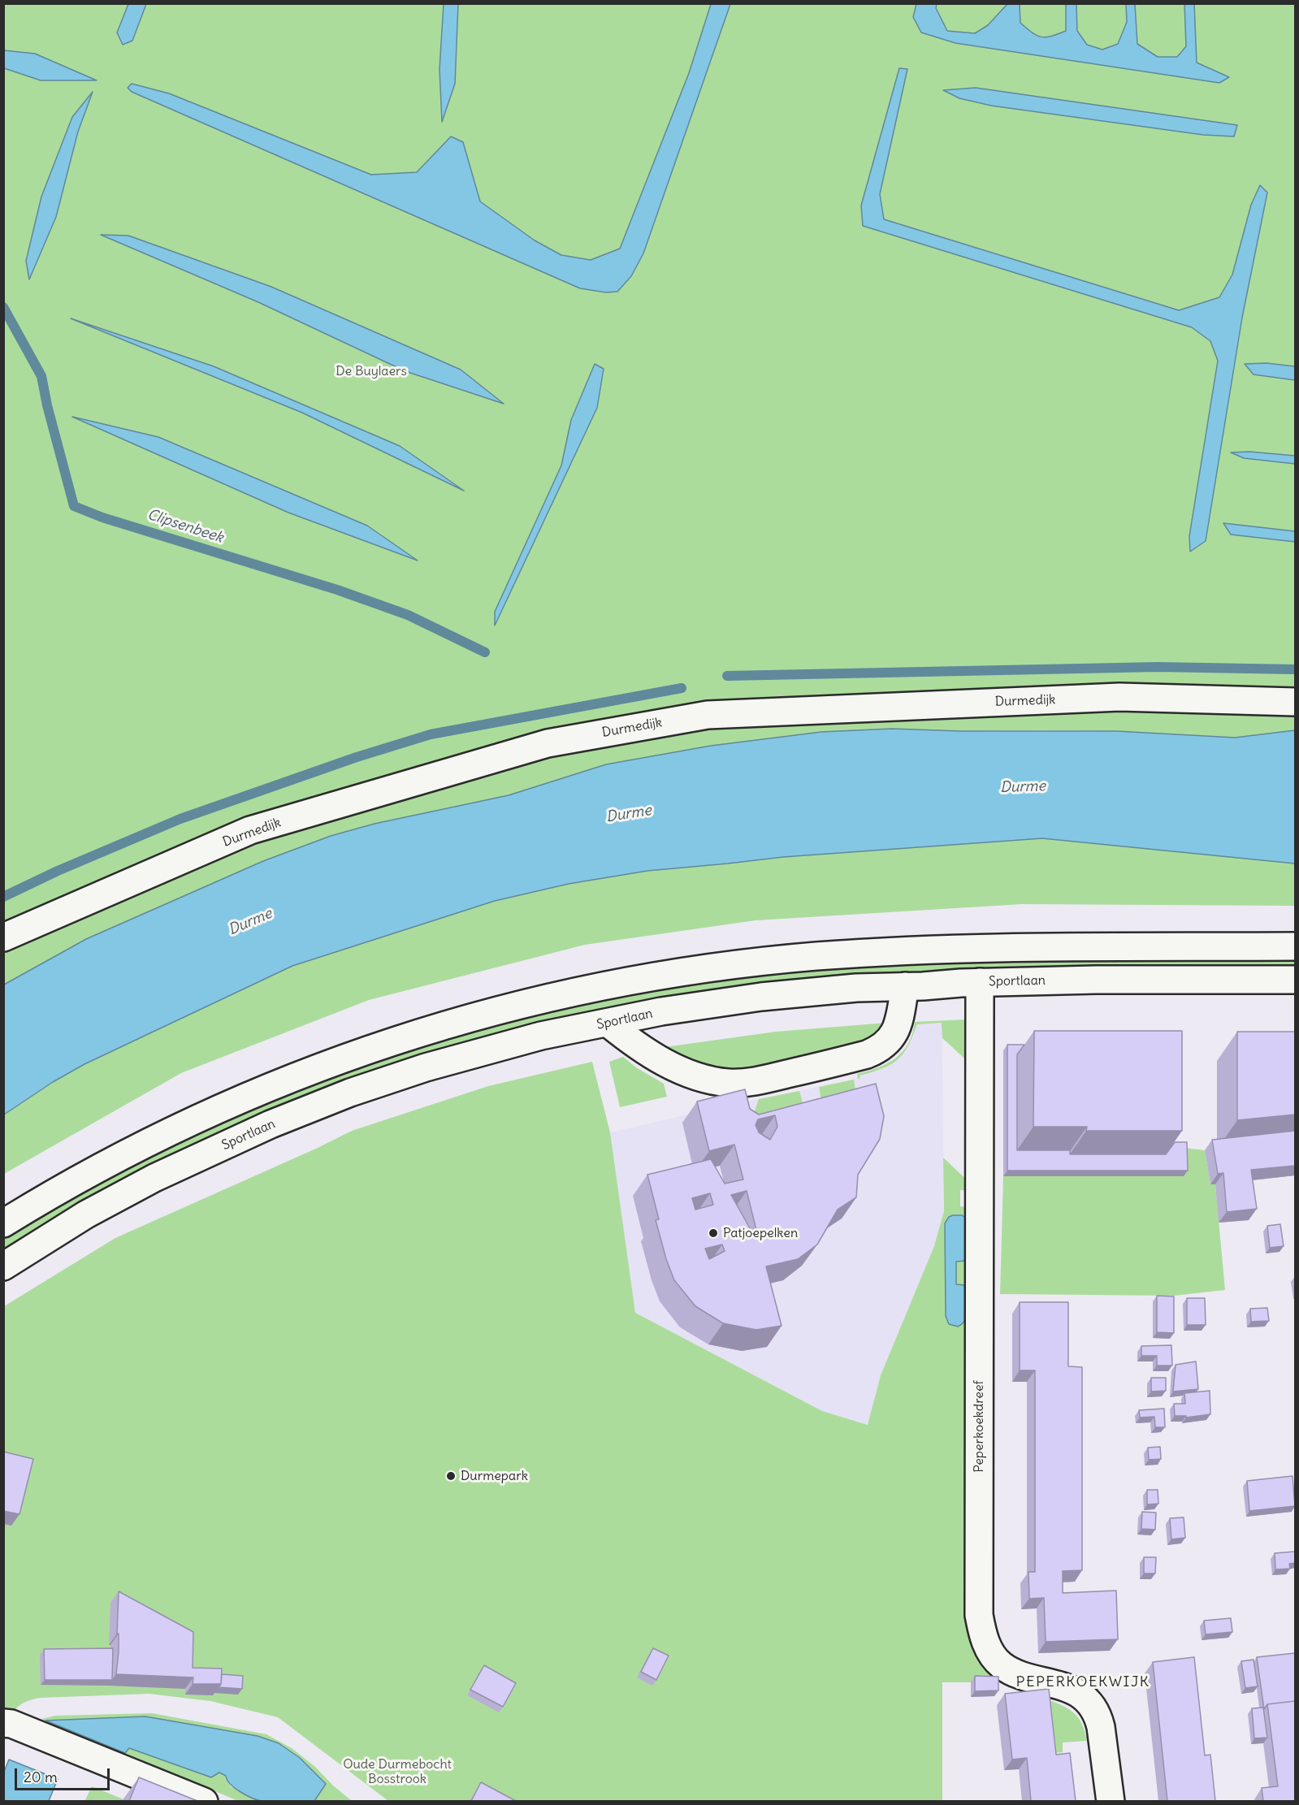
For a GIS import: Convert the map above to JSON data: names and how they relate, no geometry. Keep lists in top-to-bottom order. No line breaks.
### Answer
{"streets":{"main road":["Durmedijk","Sportlaan","Peperkoekdreef"]},"crossings":[["Sportlaan","Peperkoekdreef"]],"districts":["PEPERKOEKWIJK"],"water":["Clipsenbeek","Durme"],"parks":["De Buylaers","Oude Durmebocht Bosstrook"],"places":["Patjoepelken","Durmepark"],"scale_bar":"20 m"}
